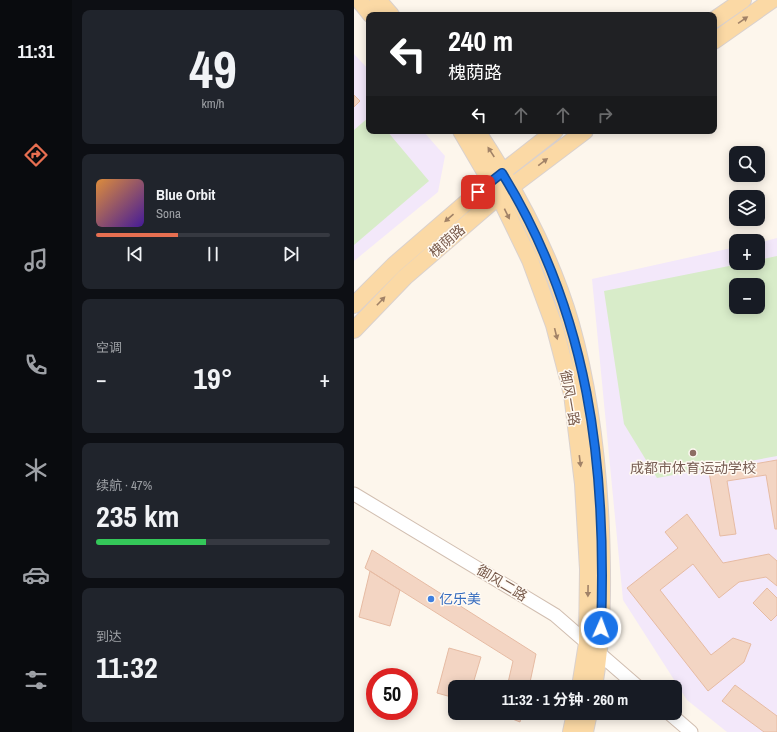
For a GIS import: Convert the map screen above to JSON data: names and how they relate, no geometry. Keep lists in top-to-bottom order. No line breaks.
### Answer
{"streets":{"main road":["槐荫路","御风一路"],"street":["御风二路"]},"crossings":[["槐荫路","御风一路"],["御风一路","御风二路"]],"places":["成都市体育运动学校","亿乐美"],"page":{"tabs":"11:31","tile":[["49","km/h"],"空调",["续航 · 47%","235 km"],["到达","11:32"]],"turn":["240 m","槐荫路"],"map_buttons":["+","−"],"song":["Blue Orbit","Sona"],"heat":["−","19°","+"],"limit":"50","trip":"11:32 · 1 分钟 · 260 m"}}
